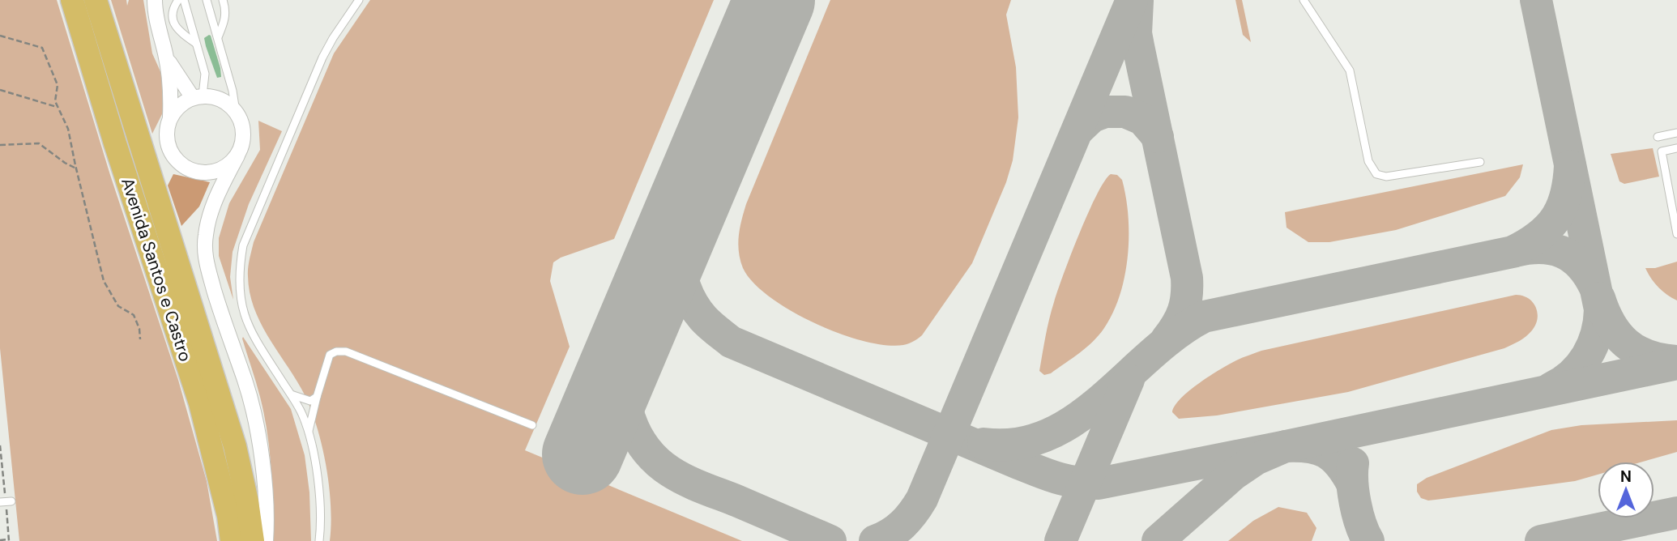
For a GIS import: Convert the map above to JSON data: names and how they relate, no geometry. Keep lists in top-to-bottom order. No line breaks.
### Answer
{"streets":{"main road":["Avenida Santos e Castro"]},"north":"top"}
